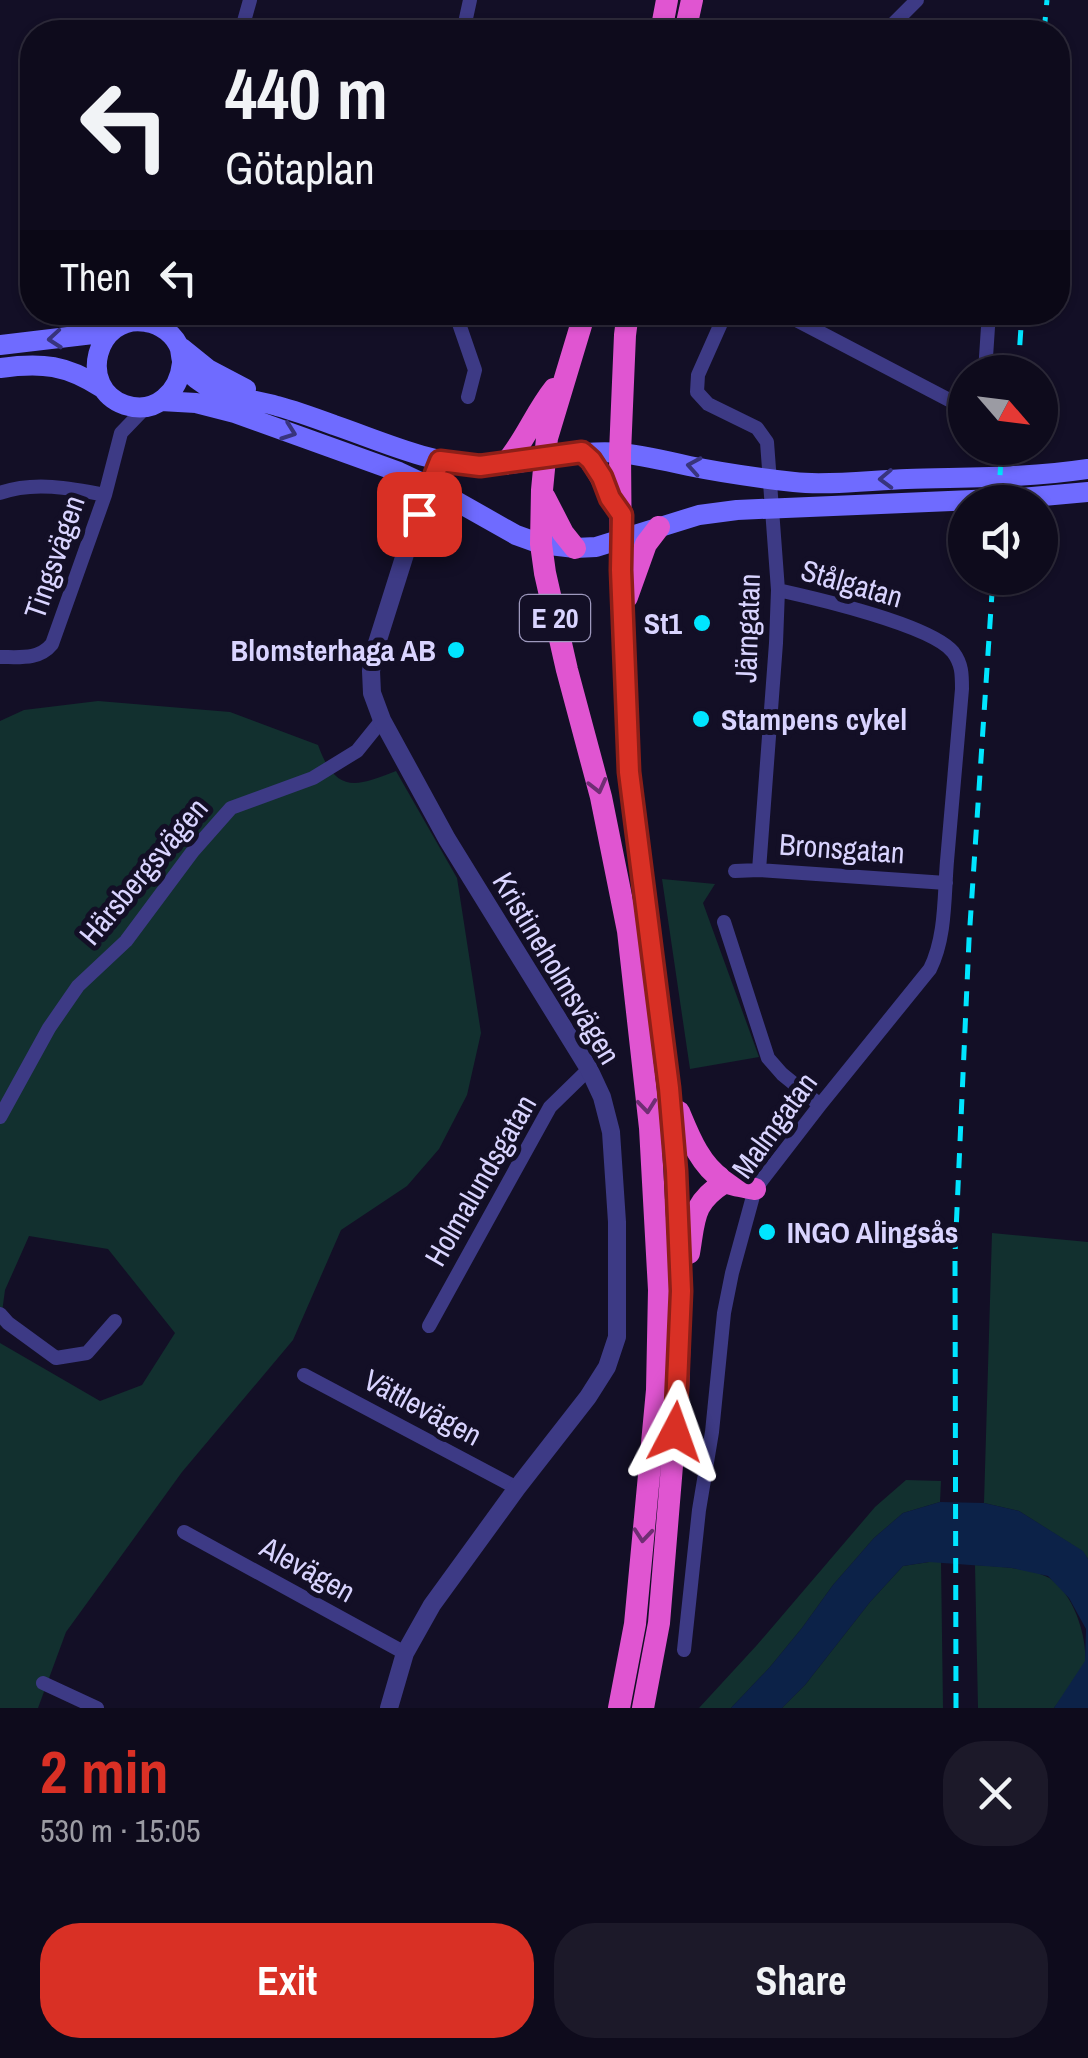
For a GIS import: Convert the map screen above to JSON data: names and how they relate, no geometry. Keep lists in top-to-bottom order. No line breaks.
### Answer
{"streets":{"highway":["E 20"],"street":["Tingsvägen","Stålgatan","Järngatan","Bronsgatan","Härsbergsvägen","Kristineholmsvägen","Malmgatan","Holmalundsgatan","Vättlevägen","Alevägen"]},"crossings":[["Stålgatan","Järngatan"],["Stålgatan","Malmgatan"],["Järngatan","Bronsgatan"],["Bronsgatan","Malmgatan"],["Härsbergsvägen","Kristineholmsvägen"],["Kristineholmsvägen","Holmalundsgatan"],["Kristineholmsvägen","Vättlevägen"],["Kristineholmsvägen","Alevägen"]],"places":["St1","Blomsterhaga AB","Stampens cykel","INGO Alingsås"],"north":"bottom right","page":{"turn":["440 m","Götaplan"],"then":"Then","heading":["2 min","530 m · 15:05"],"buttons":["Exit","Share"]}}
